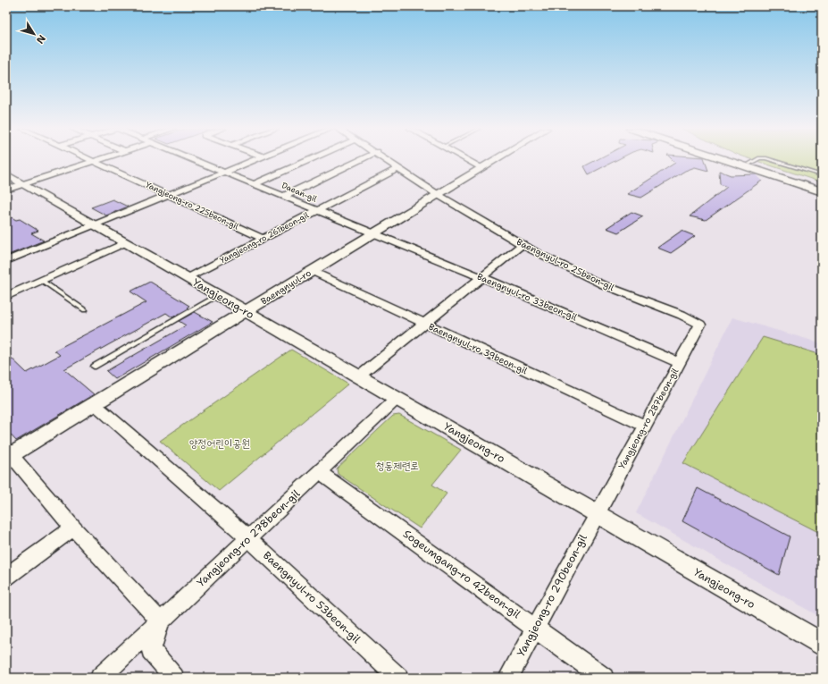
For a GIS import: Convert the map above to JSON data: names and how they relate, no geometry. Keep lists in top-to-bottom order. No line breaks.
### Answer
{"streets":{"street":["Daean-gil","Yangjeong-ro 225beon-gil","Yangjeong-ro 261beon-gil","Baengnyul-ro 25beon-gil","Baengnyul-ro","Baengnyul-ro 33beon-gil","Yangjeong-ro","Baengnyul-ro 39beon-gil","Yangjeong-ro 287beon-gil","Yangjeong-ro 278beon-gil","Sogeumgang-ro 42beon-gil","Yangjeong-ro 290beon-gil","Baengnyul-ro 53beon-gil"]},"crossings":[["Daean-gil","Yangjeong-ro 261beon-gil"],["Daean-gil","Baengnyul-ro"],["Daean-gil","Baengnyul-ro 33beon-gil"],["Yangjeong-ro 225beon-gil","Yangjeong-ro 261beon-gil"],["Yangjeong-ro 261beon-gil","Baengnyul-ro 25beon-gil"],["Yangjeong-ro 261beon-gil","Yangjeong-ro"],["Baengnyul-ro 25beon-gil","Baengnyul-ro"],["Baengnyul-ro 25beon-gil","Yangjeong-ro 287beon-gil"],["Baengnyul-ro","Baengnyul-ro 33beon-gil"],["Baengnyul-ro","Yangjeong-ro"],["Baengnyul-ro","Baengnyul-ro 39beon-gil"],["Baengnyul-ro","Baengnyul-ro 53beon-gil"],["Baengnyul-ro 33beon-gil","Yangjeong-ro 287beon-gil"],["Yangjeong-ro","Yangjeong-ro 287beon-gil"],["Yangjeong-ro","Yangjeong-ro 278beon-gil"],["Yangjeong-ro","Yangjeong-ro 290beon-gil"],["Baengnyul-ro 39beon-gil","Yangjeong-ro 287beon-gil"],["Yangjeong-ro 287beon-gil","Yangjeong-ro 290beon-gil"],["Yangjeong-ro 278beon-gil","Sogeumgang-ro 42beon-gil"],["Yangjeong-ro 278beon-gil","Baengnyul-ro 53beon-gil"],["Sogeumgang-ro 42beon-gil","Yangjeong-ro 290beon-gil"]],"parks":["양정어린이공원","청동제련로"],"north":"bottom right"}
